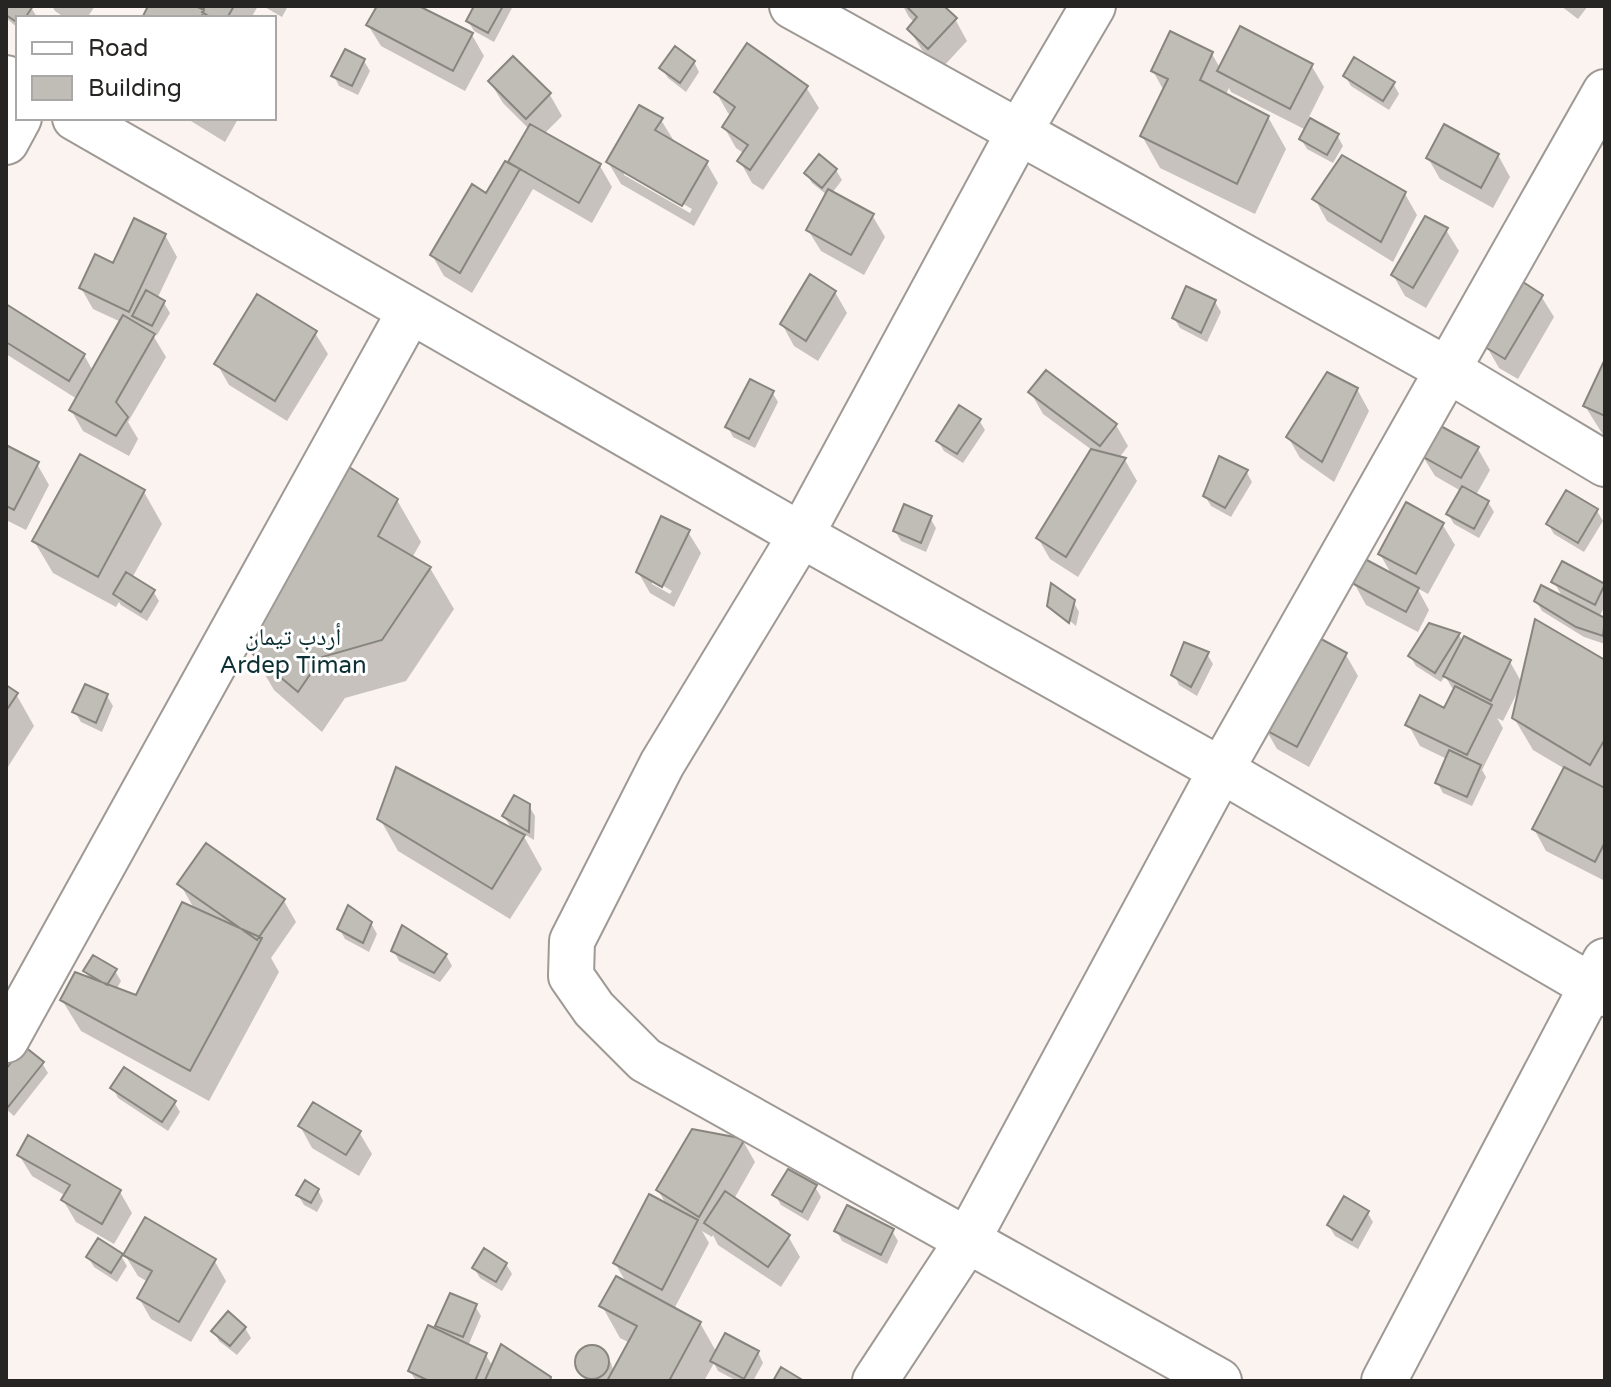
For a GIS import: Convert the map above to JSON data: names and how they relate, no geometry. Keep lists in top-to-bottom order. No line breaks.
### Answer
{"districts":["أردب تيمان Ardep Timan"],"legend":["Road","Building"]}
